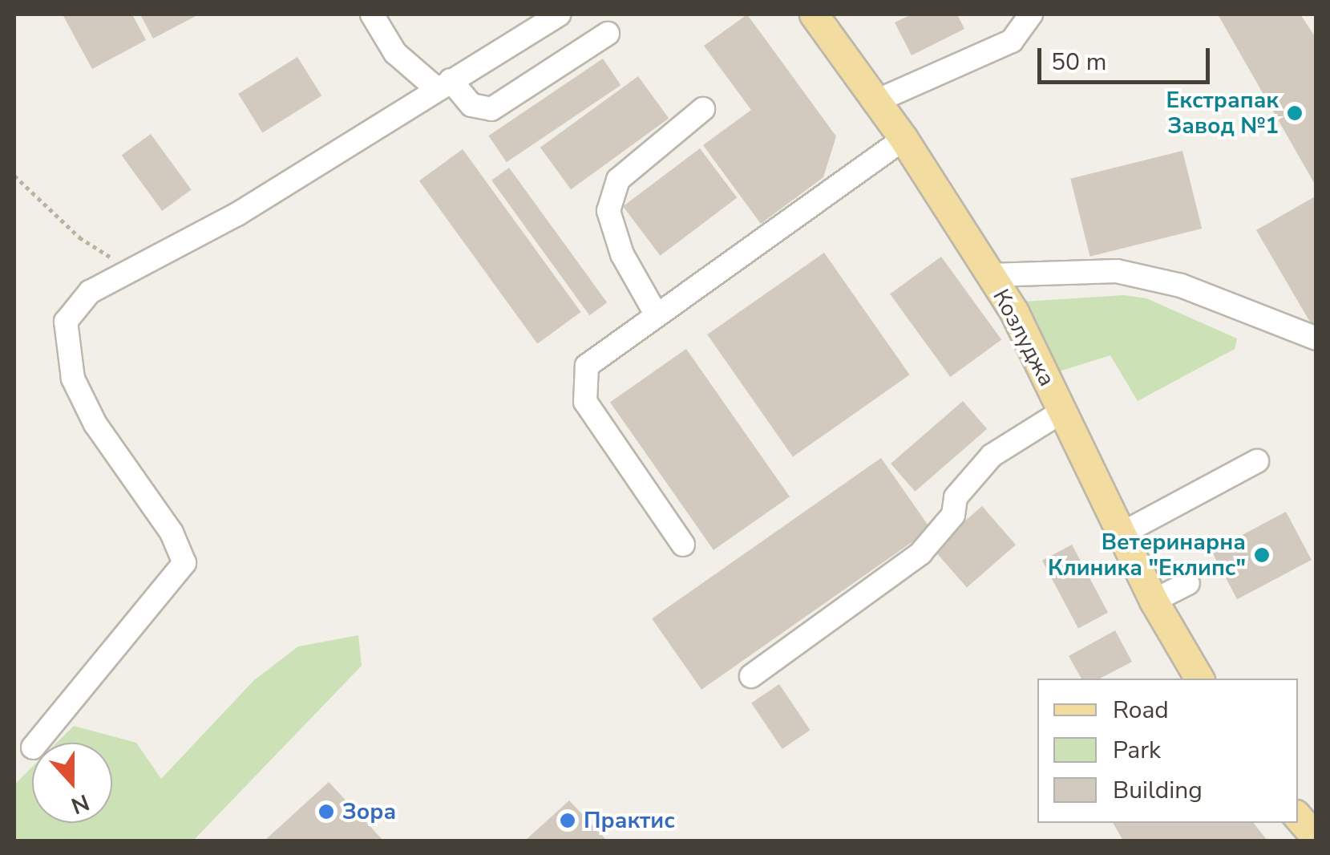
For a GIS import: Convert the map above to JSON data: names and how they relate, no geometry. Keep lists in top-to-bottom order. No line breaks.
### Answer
{"streets":{"main road":["Козлуджа"]},"places":["Екстрапак Завод №1","Ветеринарна Клиника \"Еклипс\"","Зора","Практис"],"legend":["Road","Park","Building"],"scale_bar":"50 m","north":"bottom"}
